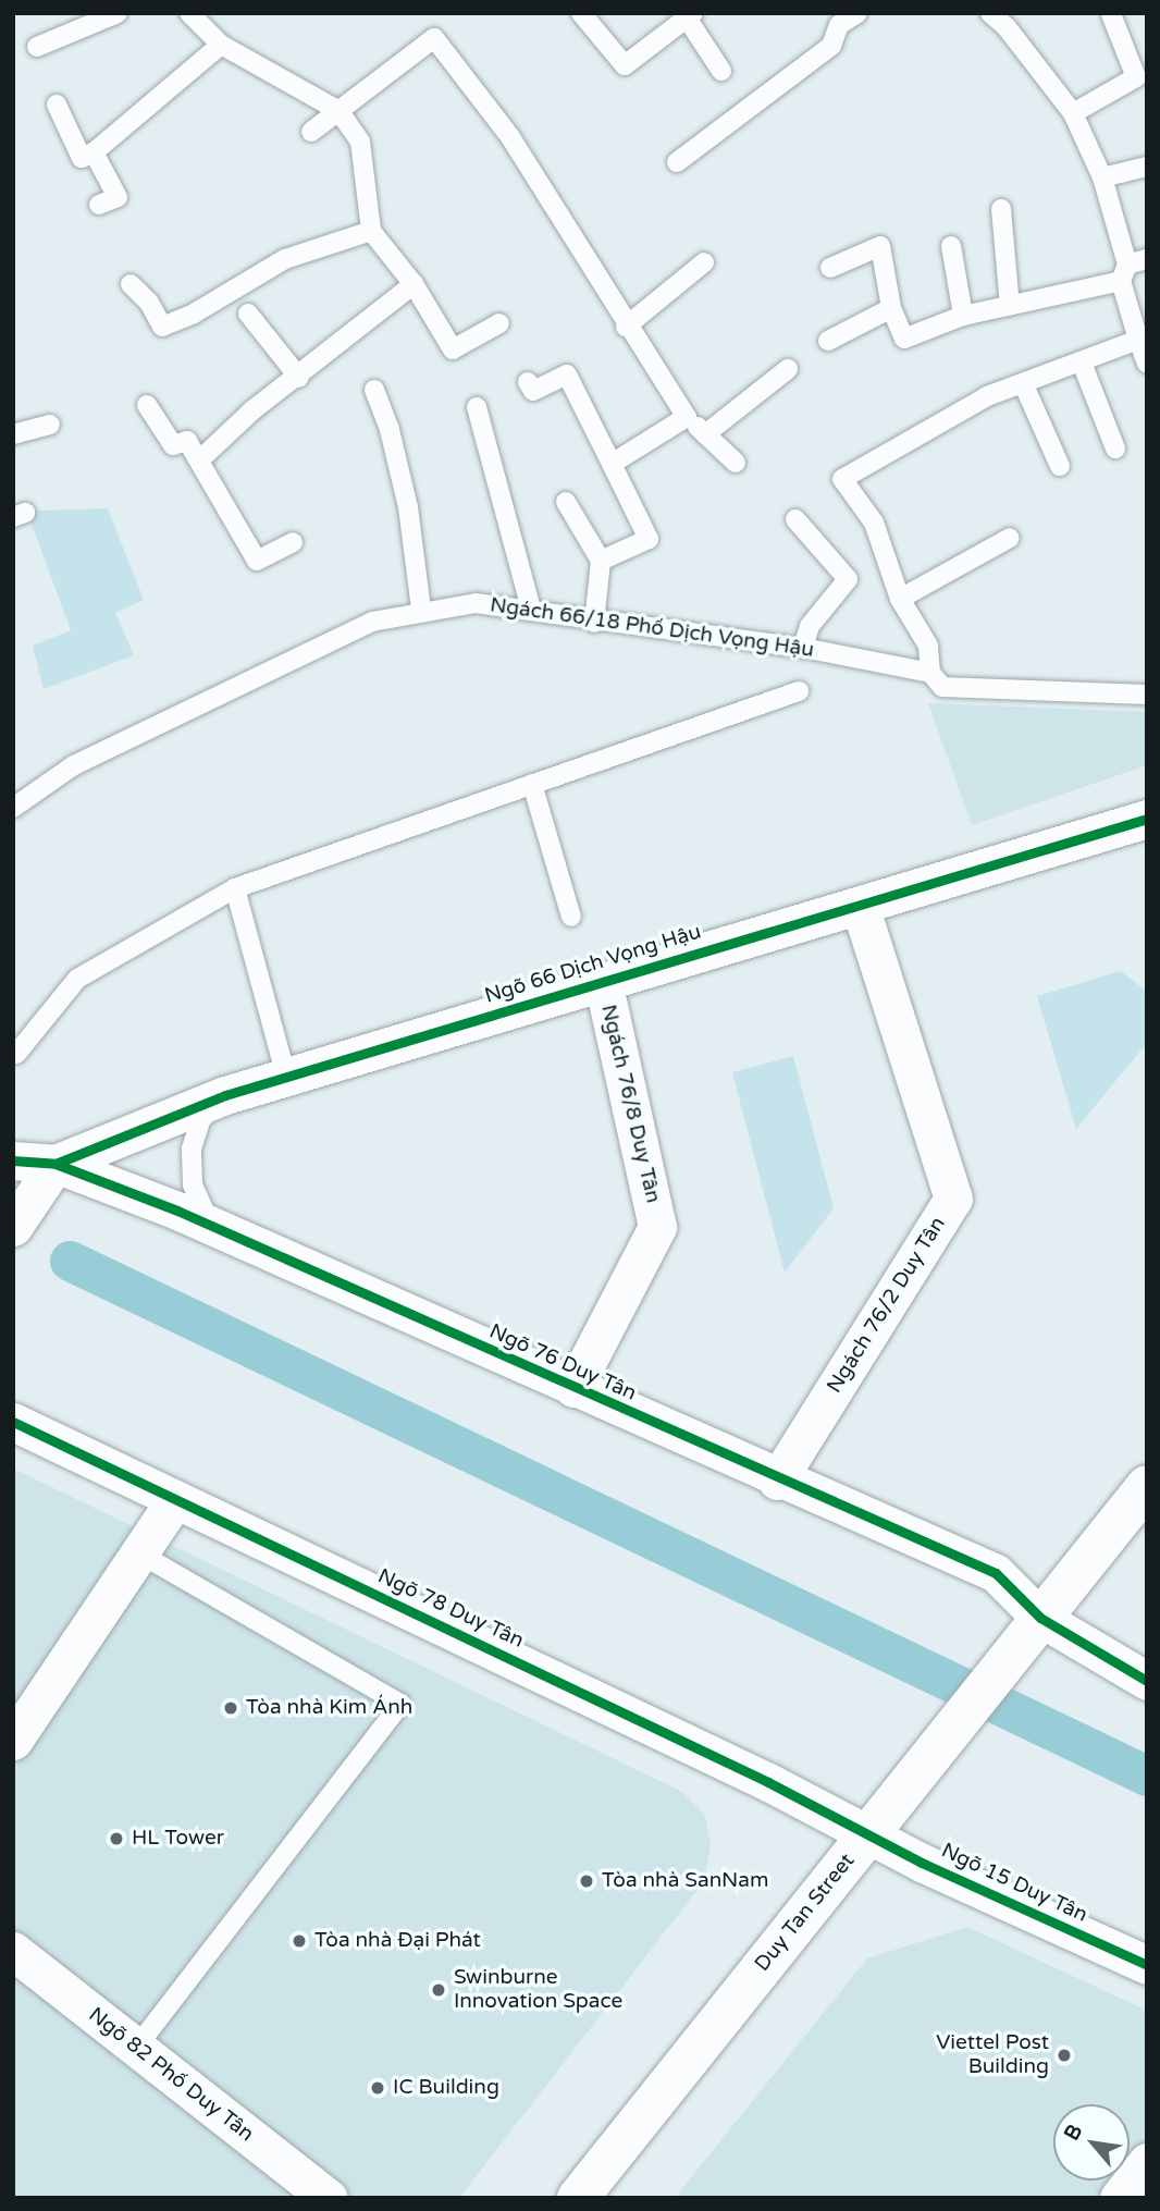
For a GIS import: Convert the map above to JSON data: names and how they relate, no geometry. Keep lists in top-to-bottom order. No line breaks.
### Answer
{"streets":{"street":["Ngõ 66 Dịch Vọng Hậu","Ngách 76/8 Duy Tân","Ngách 76/2 Duy Tân","Ngõ 76 Duy Tân","Ngõ 78 Duy Tân","Ngõ 15 Duy Tân","Duy Tan Street","Ngõ 82 Phố Duy Tân"],"lane":["Ngách 66/18 Phố Dịch Vọng Hậu"]},"crossings":[["Ngõ 66 Dịch Vọng Hậu","Ngách 76/8 Duy Tân"],["Ngõ 66 Dịch Vọng Hậu","Ngách 76/2 Duy Tân"],["Ngõ 66 Dịch Vọng Hậu","Ngõ 76 Duy Tân"],["Ngách 76/8 Duy Tân","Ngõ 76 Duy Tân"],["Ngách 76/2 Duy Tân","Ngõ 76 Duy Tân"],["Ngõ 76 Duy Tân","Duy Tan Street"],["Ngõ 78 Duy Tân","Ngõ 15 Duy Tân"],["Ngõ 78 Duy Tân","Duy Tan Street"],["Ngõ 15 Duy Tân","Duy Tan Street"]],"places":["Tòa nhà Kim Ánh","HL Tower","Tòa nhà SanNam","Tòa nhà Đại Phát","Swinburne Innovation Space","Viettel Post Building","IC Building"],"north":"top left"}
